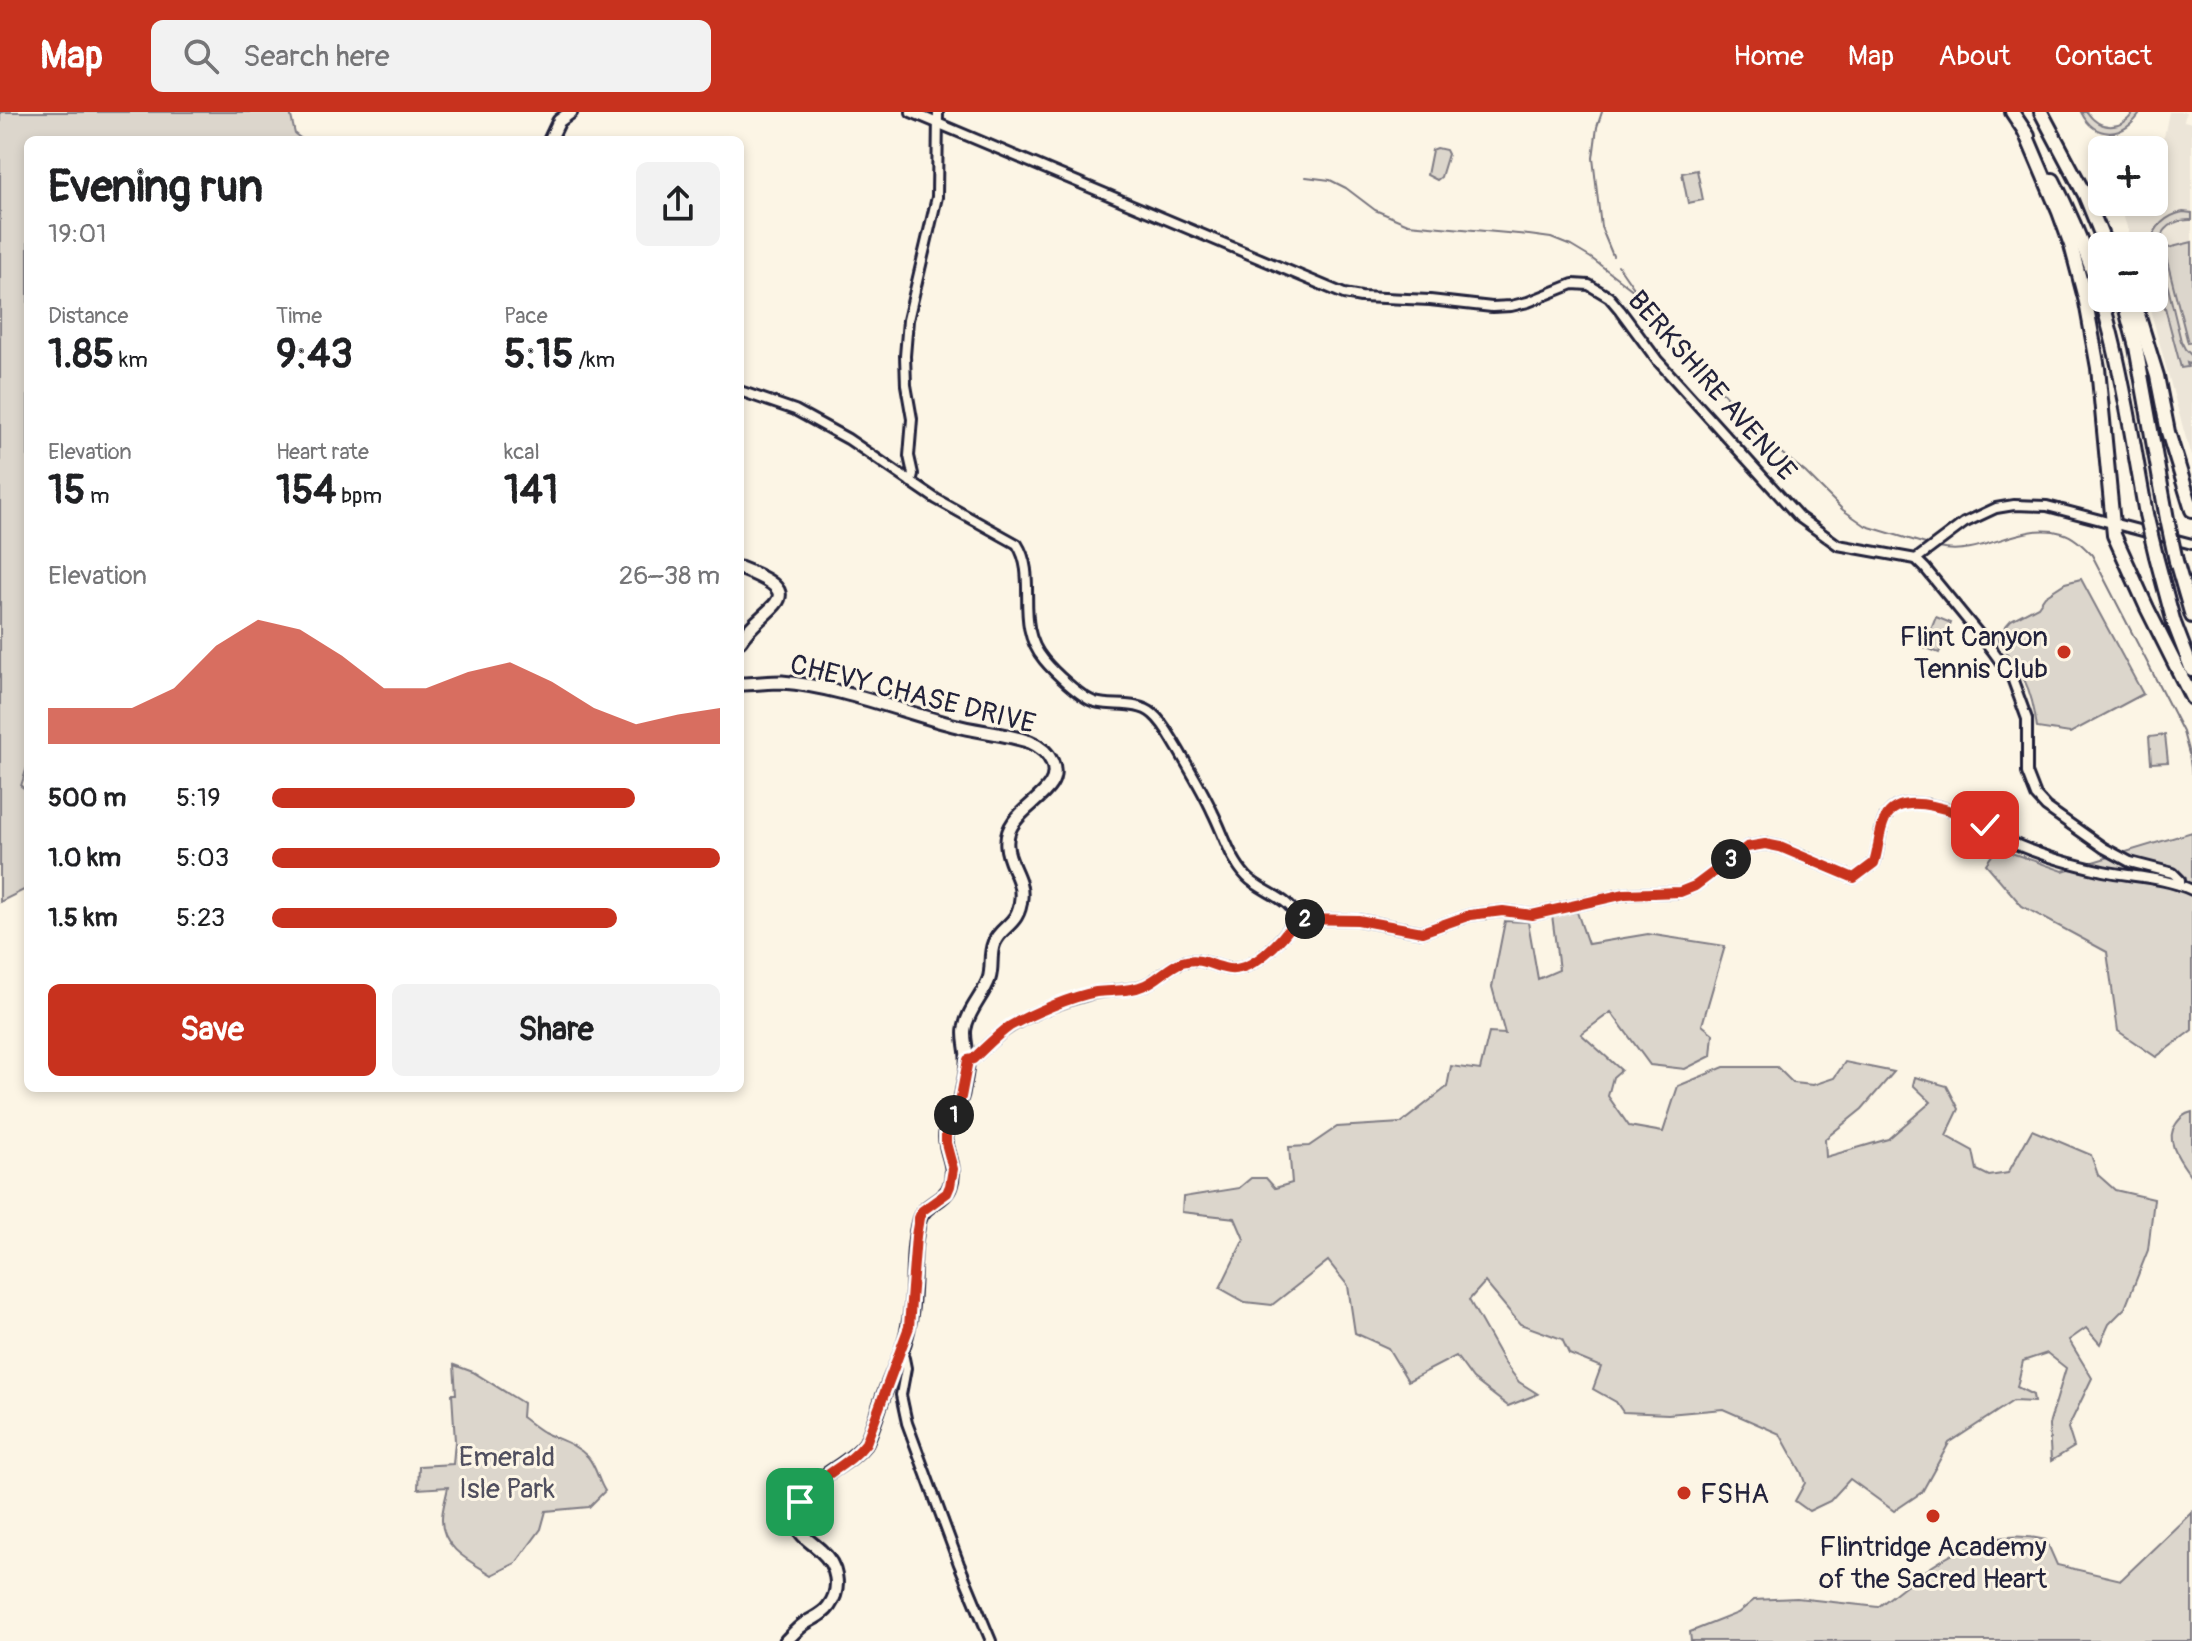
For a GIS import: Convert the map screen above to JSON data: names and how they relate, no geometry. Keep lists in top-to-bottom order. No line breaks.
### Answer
{"streets":{"main road":["CHEVY CHASE DRIVE"],"street":["BERKSHIRE AVENUE"]},"parks":["Emerald Isle Park"],"places":["Flint Canyon Tennis Club","FSHA","Flintridge Academy of the Sacred Heart"],"page":{"header":"Map","search":"Search here","nav":["Home","Map","About","Contact"],"map_buttons":["+","−"],"heading":["Evening run","19:01"],"stats":[["Distance","1.85 km"],["Time","9:43"],["Pace","5:15 /km"],["Elevation","15 m"],["Heart rate","154 bpm"],["kcal","141"]],"chart":["Elevation","26–38 m"],"list":[{"name":"500 m","note":"5:19"},{"name":"1.0 km","note":"5:03"},{"name":"1.5 km","note":"5:23"}],"pins":["3","2","1"],"buttons":["Save","Share"]}}
